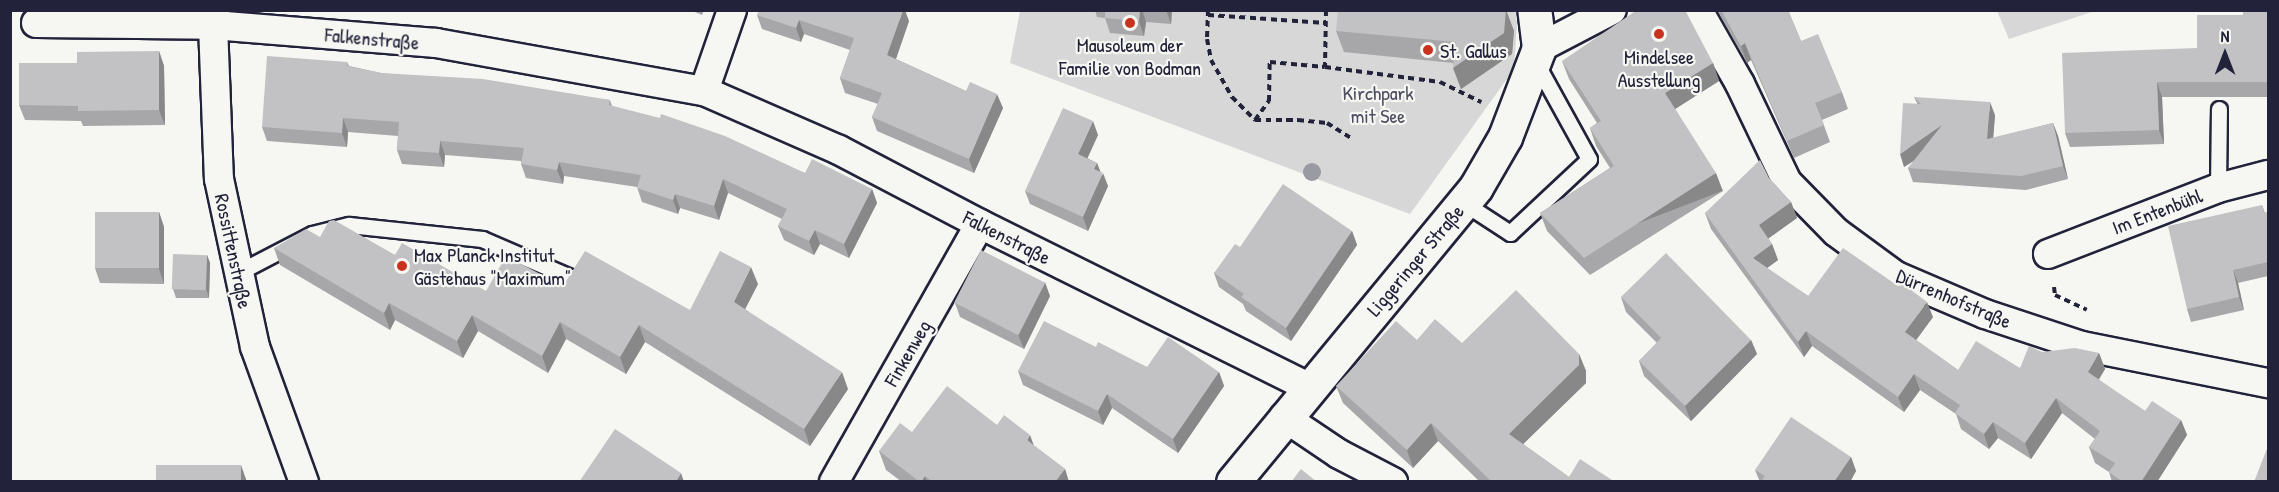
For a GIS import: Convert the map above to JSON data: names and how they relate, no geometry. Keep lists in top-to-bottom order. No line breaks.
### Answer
{"streets":{"street":["Falkenstraße","Im Entenbühl","Rossittenstraße","Liggeringer Straße","Dürrenhofstraße","Finkenweg"]},"crossings":[["Falkenstraße","Rossittenstraße"],["Falkenstraße","Liggeringer Straße"],["Falkenstraße","Finkenweg"]],"parks":["Kirchpark mit See"],"places":["Mausoleum der Familie von Bodman","Mindelsee Ausstellung","St. Gallus","Max Planck Institut Gästehaus \"Maximum\""],"north":"top"}
